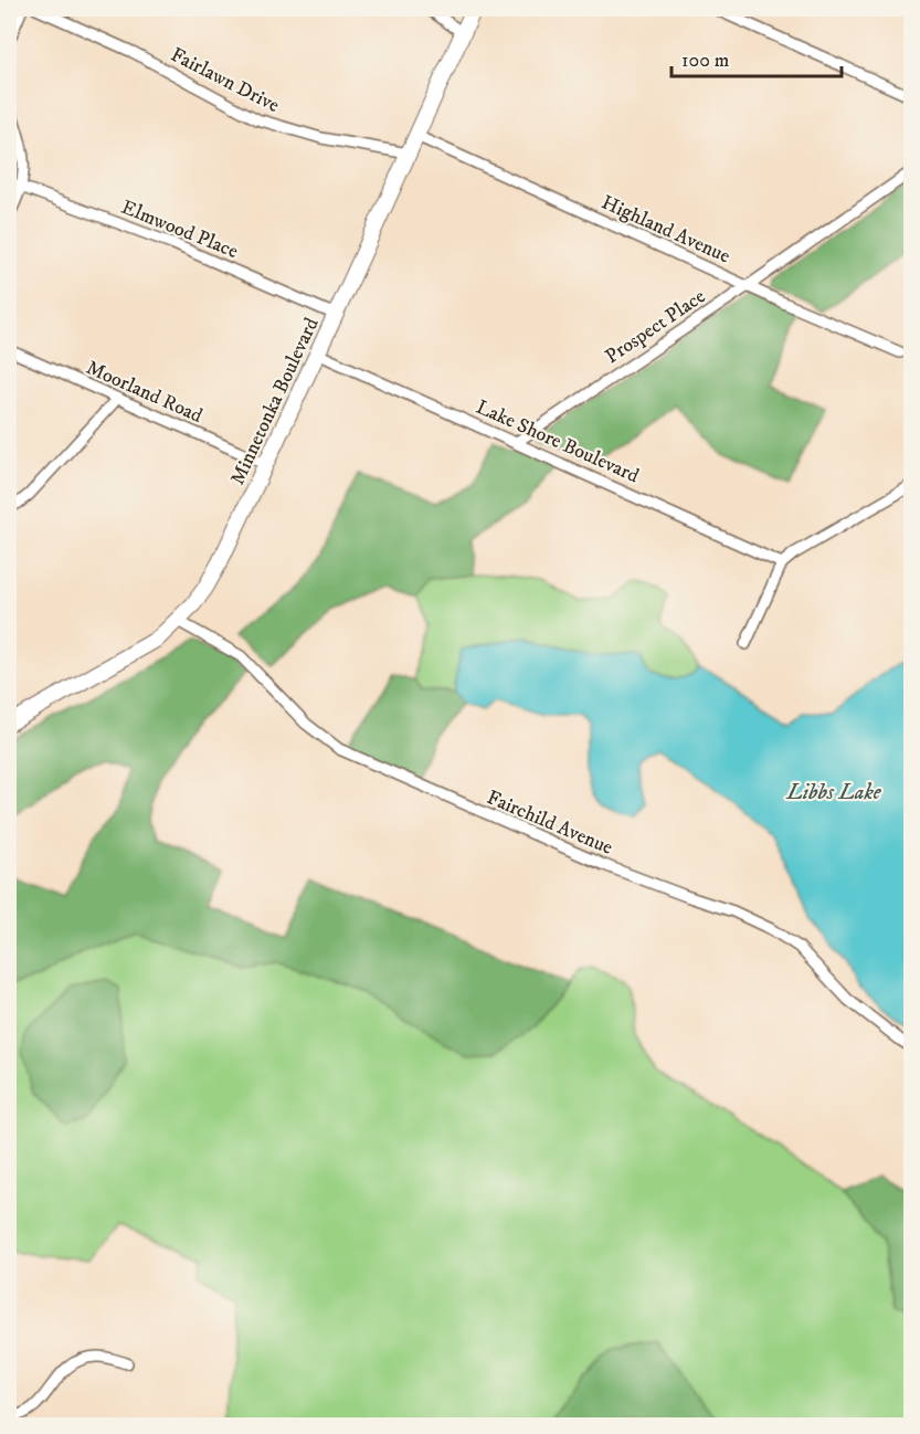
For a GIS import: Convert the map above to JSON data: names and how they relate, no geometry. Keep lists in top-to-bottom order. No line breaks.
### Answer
{"streets":{"main road":["Minnetonka Boulevard"],"street":["Fairlawn Drive","Elmwood Place","Highland Avenue","Prospect Place","Moorland Road","Lake Shore Boulevard","Fairchild Avenue"]},"crossings":[["Fairlawn Drive","Minnetonka Boulevard"],["Elmwood Place","Minnetonka Boulevard"],["Highland Avenue","Prospect Place"],["Highland Avenue","Minnetonka Boulevard"],["Prospect Place","Lake Shore Boulevard"],["Moorland Road","Minnetonka Boulevard"],["Minnetonka Boulevard","Lake Shore Boulevard"],["Minnetonka Boulevard","Fairchild Avenue"]],"water":["Libbs Lake"],"scale_bar":"100 m"}
